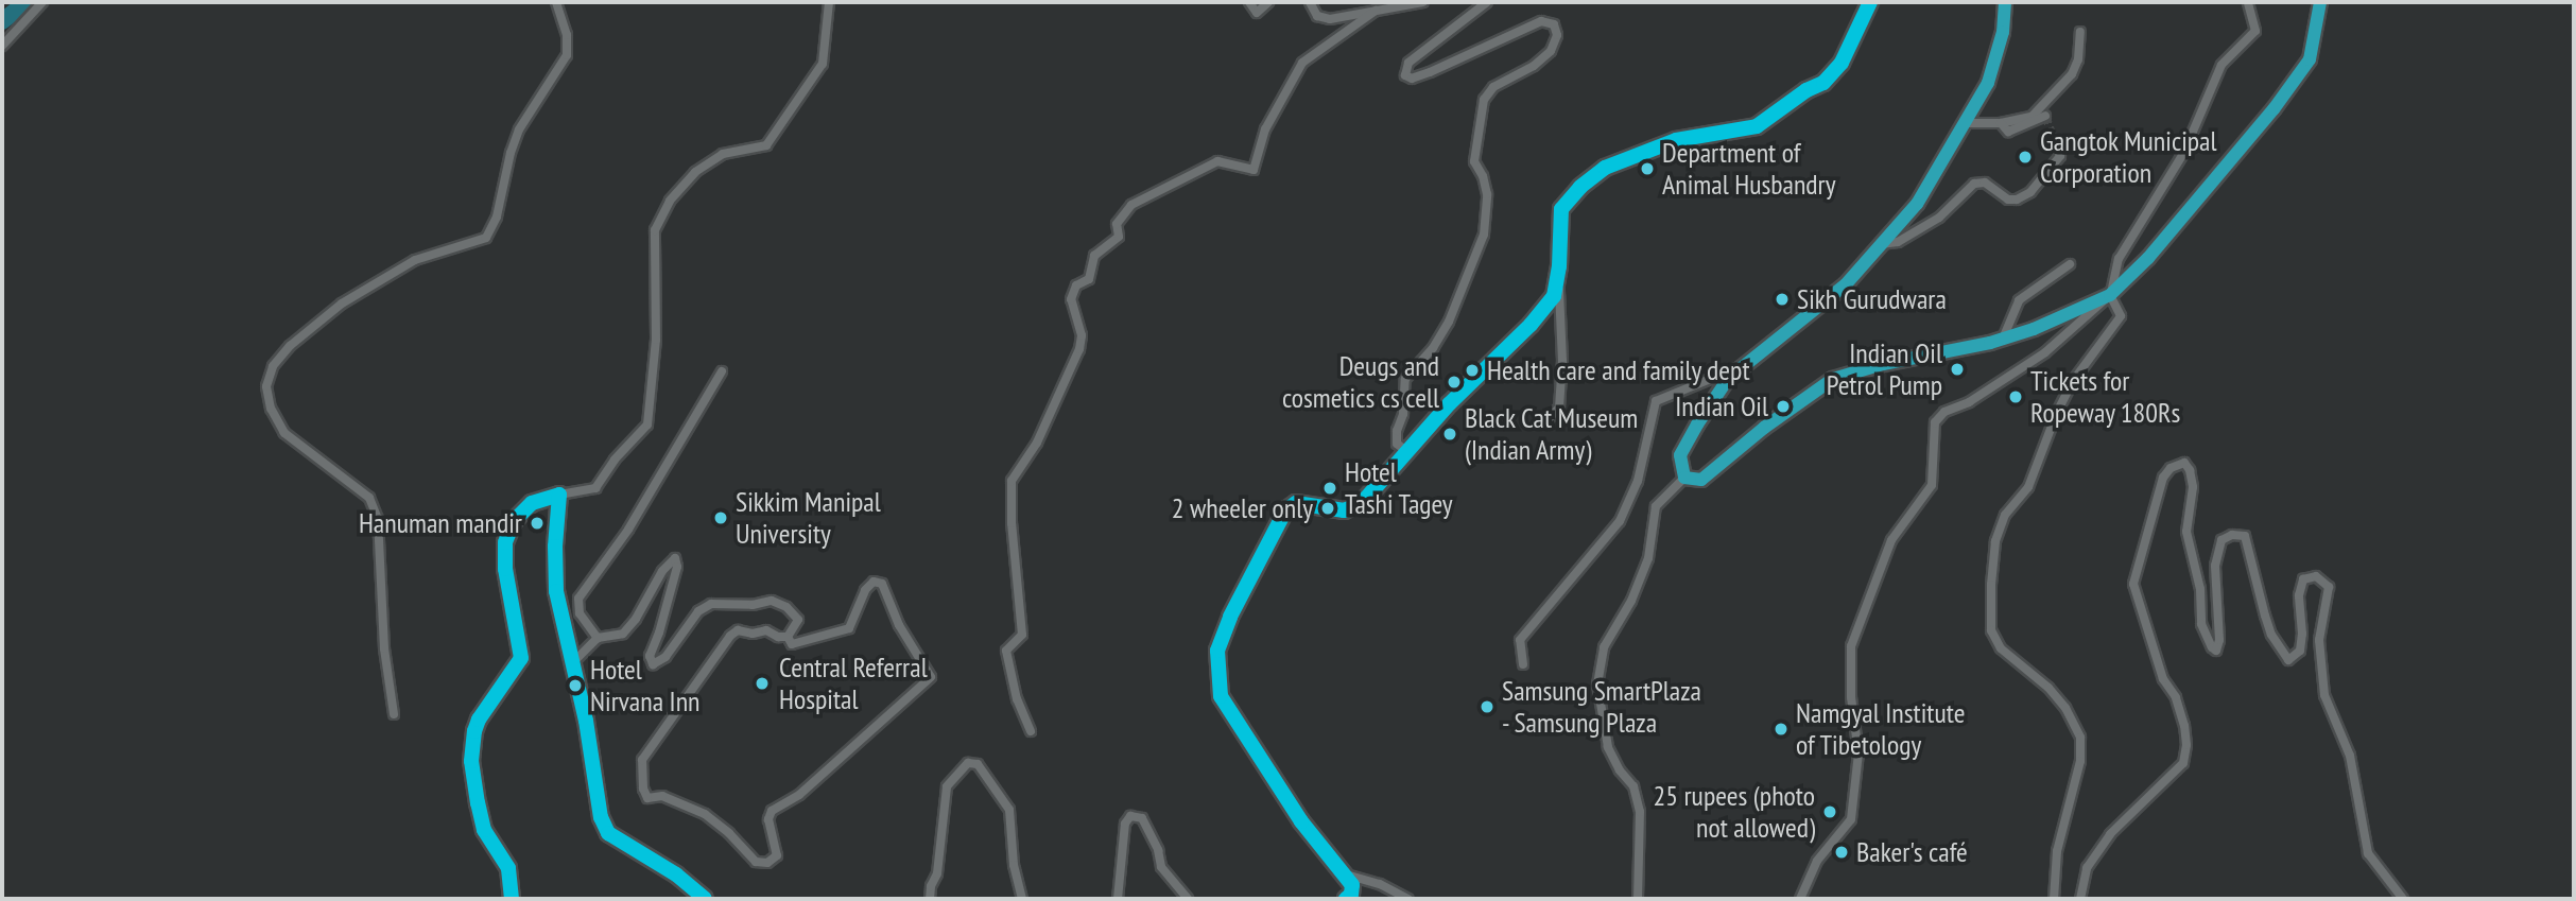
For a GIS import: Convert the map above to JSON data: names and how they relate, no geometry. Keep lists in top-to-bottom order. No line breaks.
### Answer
{"places":["Gangtok Municipal Corporation","Department of Animal Husbandry","Sikh Gurudwara","Indian Oil Petrol Pump","Health care and family dept","Deugs and cosmetics cs cell","Tickets for Ropeway 180Rs","Indian Oil","Black Cat Museum (Indian Army)","Hotel Tashi Tagey","2 wheeler only","Sikkim Manipal University","Hanuman mandir","Central Referral Hospital","Hotel Nirvana Inn","Samsung SmartPlaza - Samsung Plaza","Namgyal Institute of Tibetology","25 rupees (photo not allowed)","Baker's café"]}
